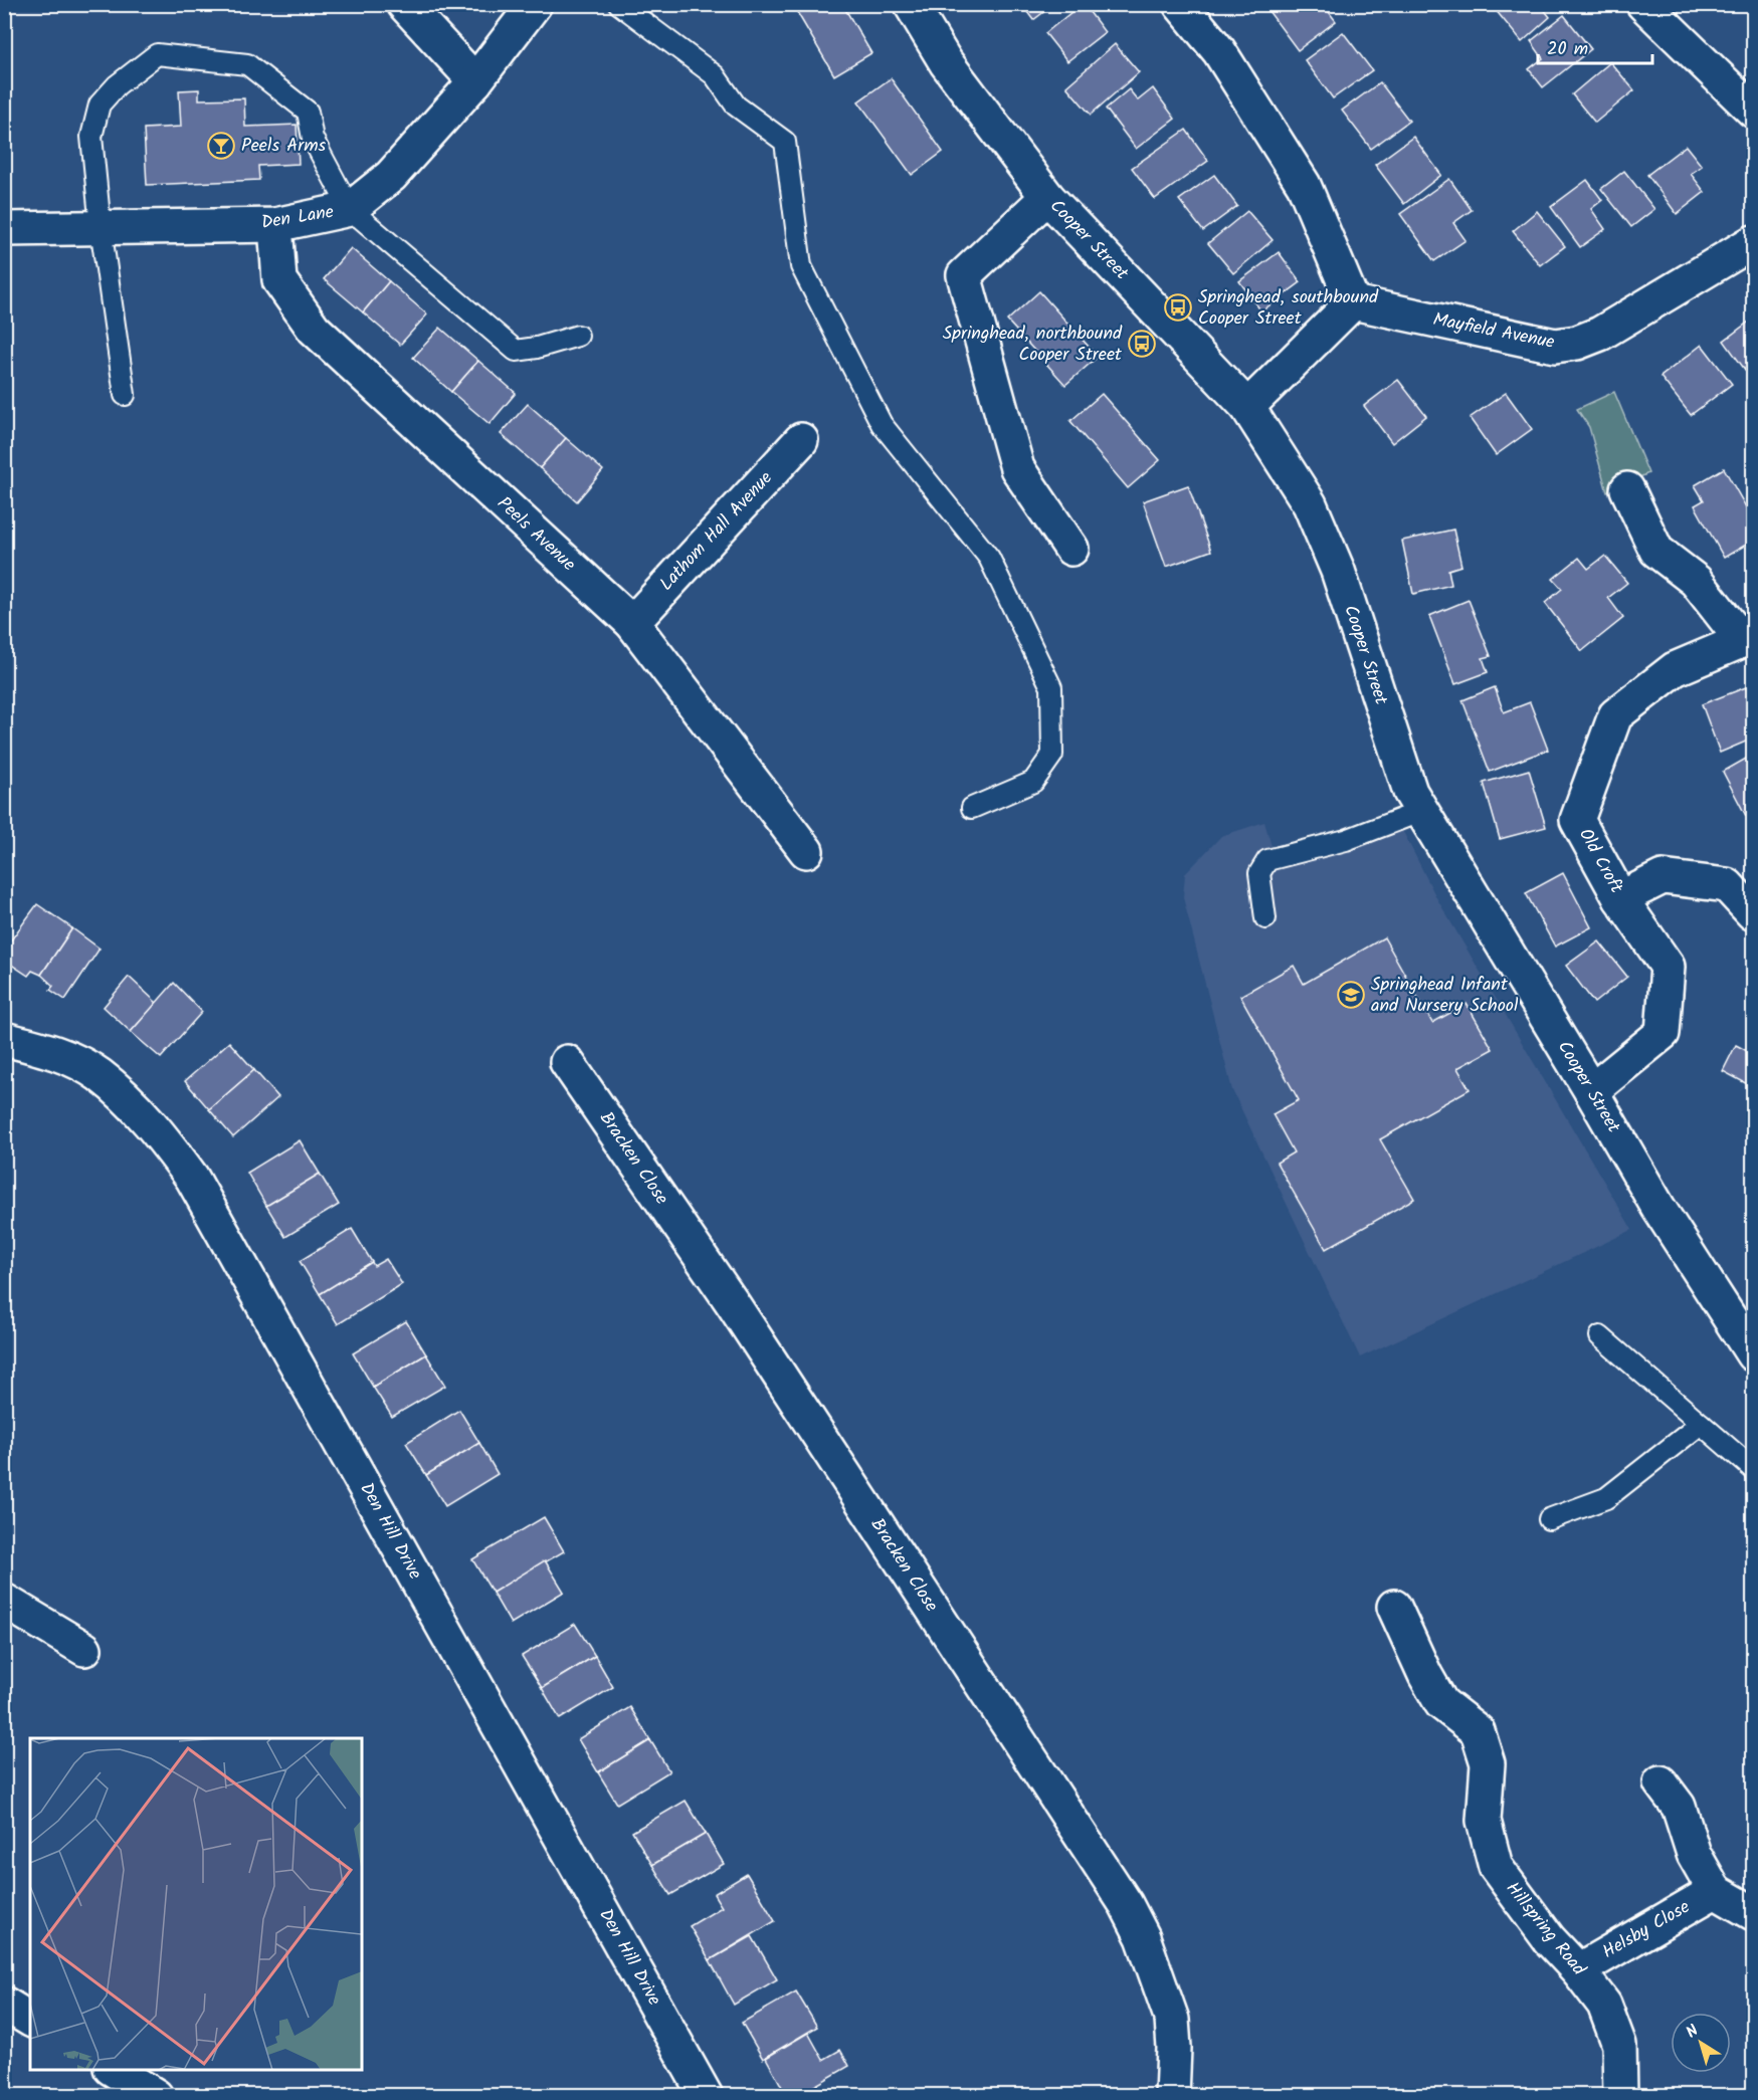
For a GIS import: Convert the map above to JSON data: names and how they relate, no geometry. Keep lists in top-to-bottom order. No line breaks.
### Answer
{"streets":{"street":["Den Lane","Cooper Street","Mayfield Avenue","Lathom Hall Avenue","Peels Avenue","Old Croft","Bracken Close","Den Hill Drive","Hillspring Road","Helsby Close"]},"crossings":[["Den Lane","Peels Avenue"],["Cooper Street","Old Croft"],["Lathom Hall Avenue","Peels Avenue"],["Hillspring Road","Helsby Close"]],"places":{"bar":["Peels Arms"],"bus stop":["Springhead, southbound Cooper Street","Springhead, northbound Cooper Street"],"school or university":["Springhead Infant and Nursery School"]},"scale_bar":"20 m","north":"top left"}
